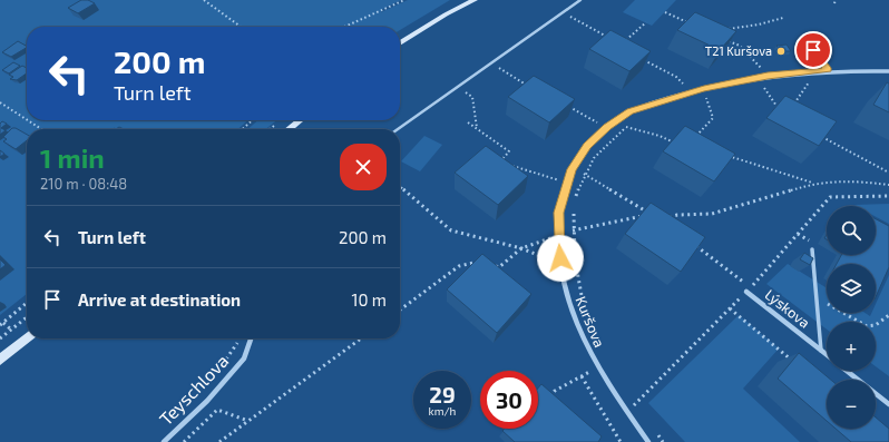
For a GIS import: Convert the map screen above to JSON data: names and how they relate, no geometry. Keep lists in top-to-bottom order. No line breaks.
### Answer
{"streets":{"street":["Lýskova","Kuršova","Teyschlova"]},"places":["T21 Kuršova"],"page":{"turn":["200 m","Turn left"],"heading":["1 min","210 m · 08:48"],"list":[{"name":"Turn left","value":"200 m"},{"name":"Arrive at destination","value":"10 m"}],"map_buttons":["+","−"],"speed":"29 km/h","limit":"30"}}
